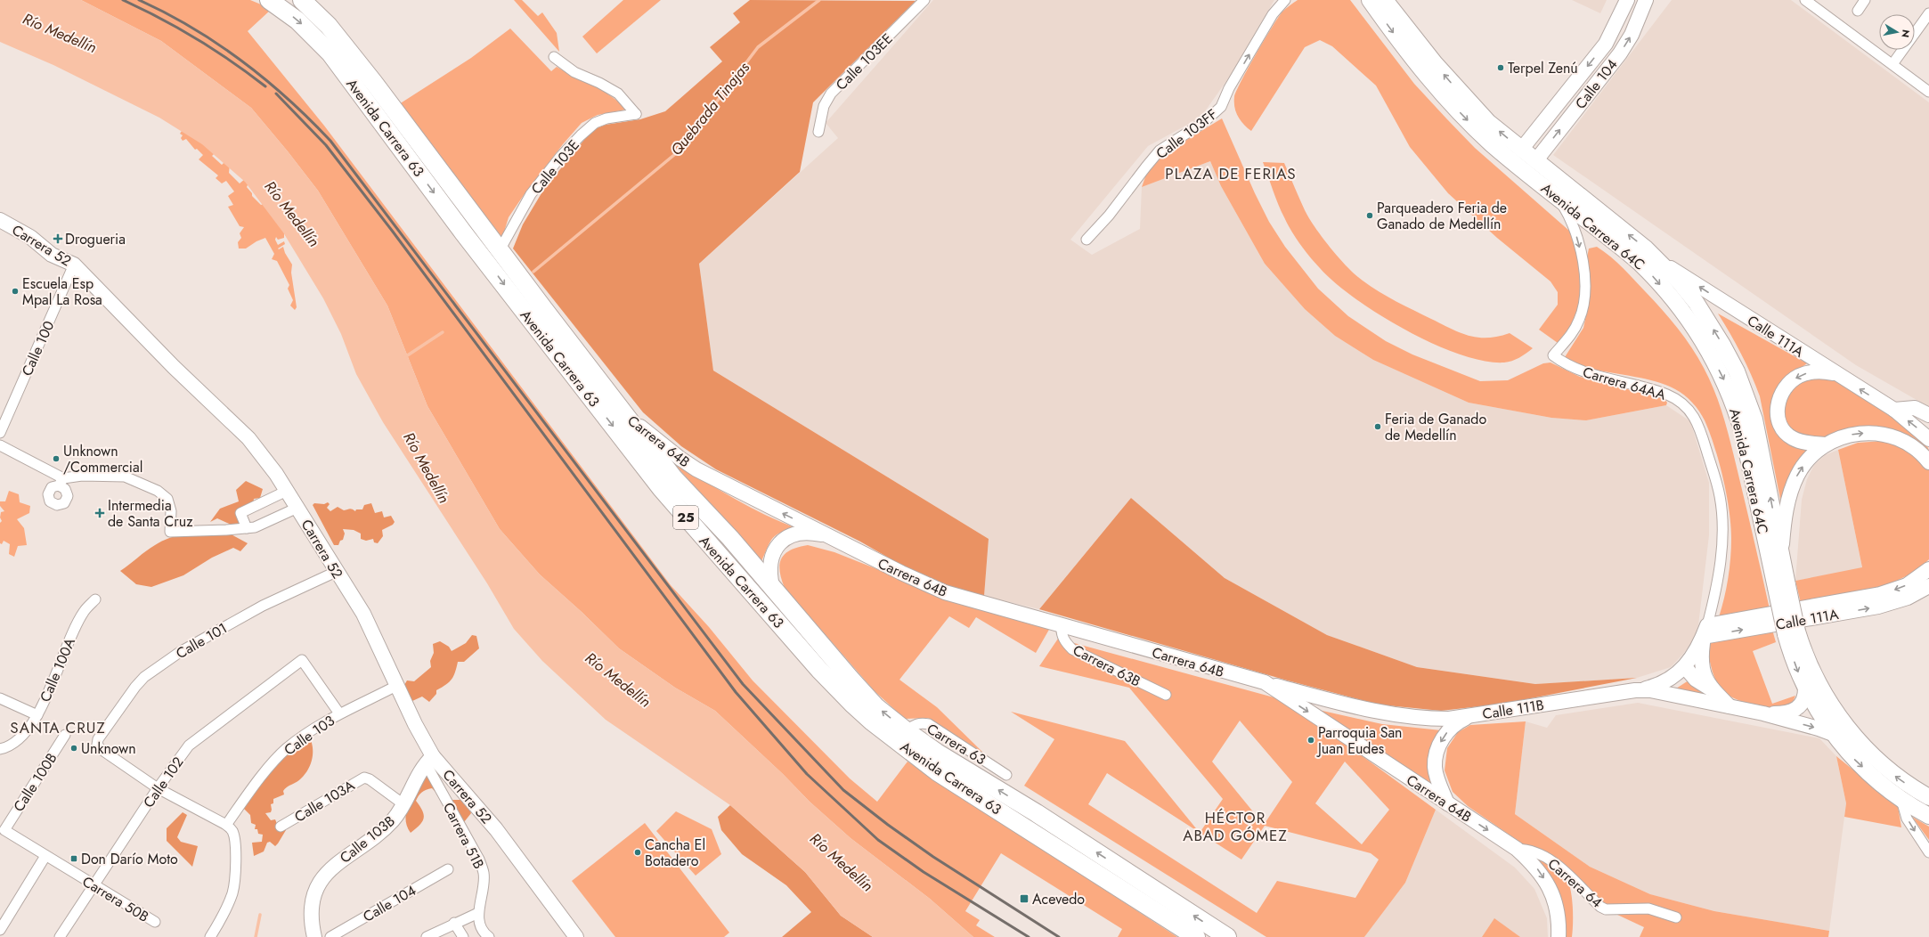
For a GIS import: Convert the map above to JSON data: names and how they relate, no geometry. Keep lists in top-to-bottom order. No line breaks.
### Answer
{"streets":{"highway":["Avenida Carrera 63","25"],"main road":["Calle 104","Avenida Carrera 64C","Carrera 52","Calle 111A","Carrera 64AA","Carrera 64B","Calle 111B","Calle 103B"],"street":["Calle 103EE","Calle 103FF","Calle 103E","Calle 100","Calle 101","Carrera 63B","Calle 100A","Calle 103","Carrera 63","Calle 100B","Calle 102","Calle 103A","Carrera 51B","Carrera 64","Carrera 50B"]},"crossings":[["Calle 104","Avenida Carrera 64C"],["Avenida Carrera 63","Calle 103E"],["Avenida Carrera 63","Carrera 64B"],["Avenida Carrera 63","Carrera 63"],["Avenida Carrera 64C","Calle 111A"],["Avenida Carrera 64C","Carrera 64AA"],["Avenida Carrera 64C","Calle 111B"],["Carrera 52","Calle 100"],["Carrera 52","Calle 101"],["Carrera 52","Calle 103"],["Carrera 52","Carrera 51B"],["Carrera 52","Calle 103B"],["Calle 111A","Carrera 64AA"],["Carrera 64AA","Calle 111B"],["Carrera 64B","Carrera 63B"],["Carrera 64B","Calle 111B"],["Carrera 64B","Carrera 64"],["Calle 101","Calle 102"],["Calle 103","Calle 102"],["Calle 100B","Carrera 50B"],["Calle 102","Carrera 50B"],["Calle 103A","Calle 103B"],["Carrera 51B","Calle 103B"]],"one_way":["Calle 103FF","Carrera 64AA"],"districts":["PLAZA DE FERIAS","SANTA CRUZ","HÉCTOR ABAD GÓMEZ"],"water":["Río Medellín","Quebrada Tinajas"],"places":{"other":["Terpel Zenú","Parqueadero Feria de Ganado de Medellín","Escuela Esp Mpal La Rosa","Feria de Ganado de Medellín","Unknown /Commercial","Parroquia San Juan Eudes","Unknown","Cancha El Botadero"],"health":["Drogueria","Intermedia de Santa Cruz"],"transit":["Don Darío Moto","Acevedo"]},"north":"right"}
